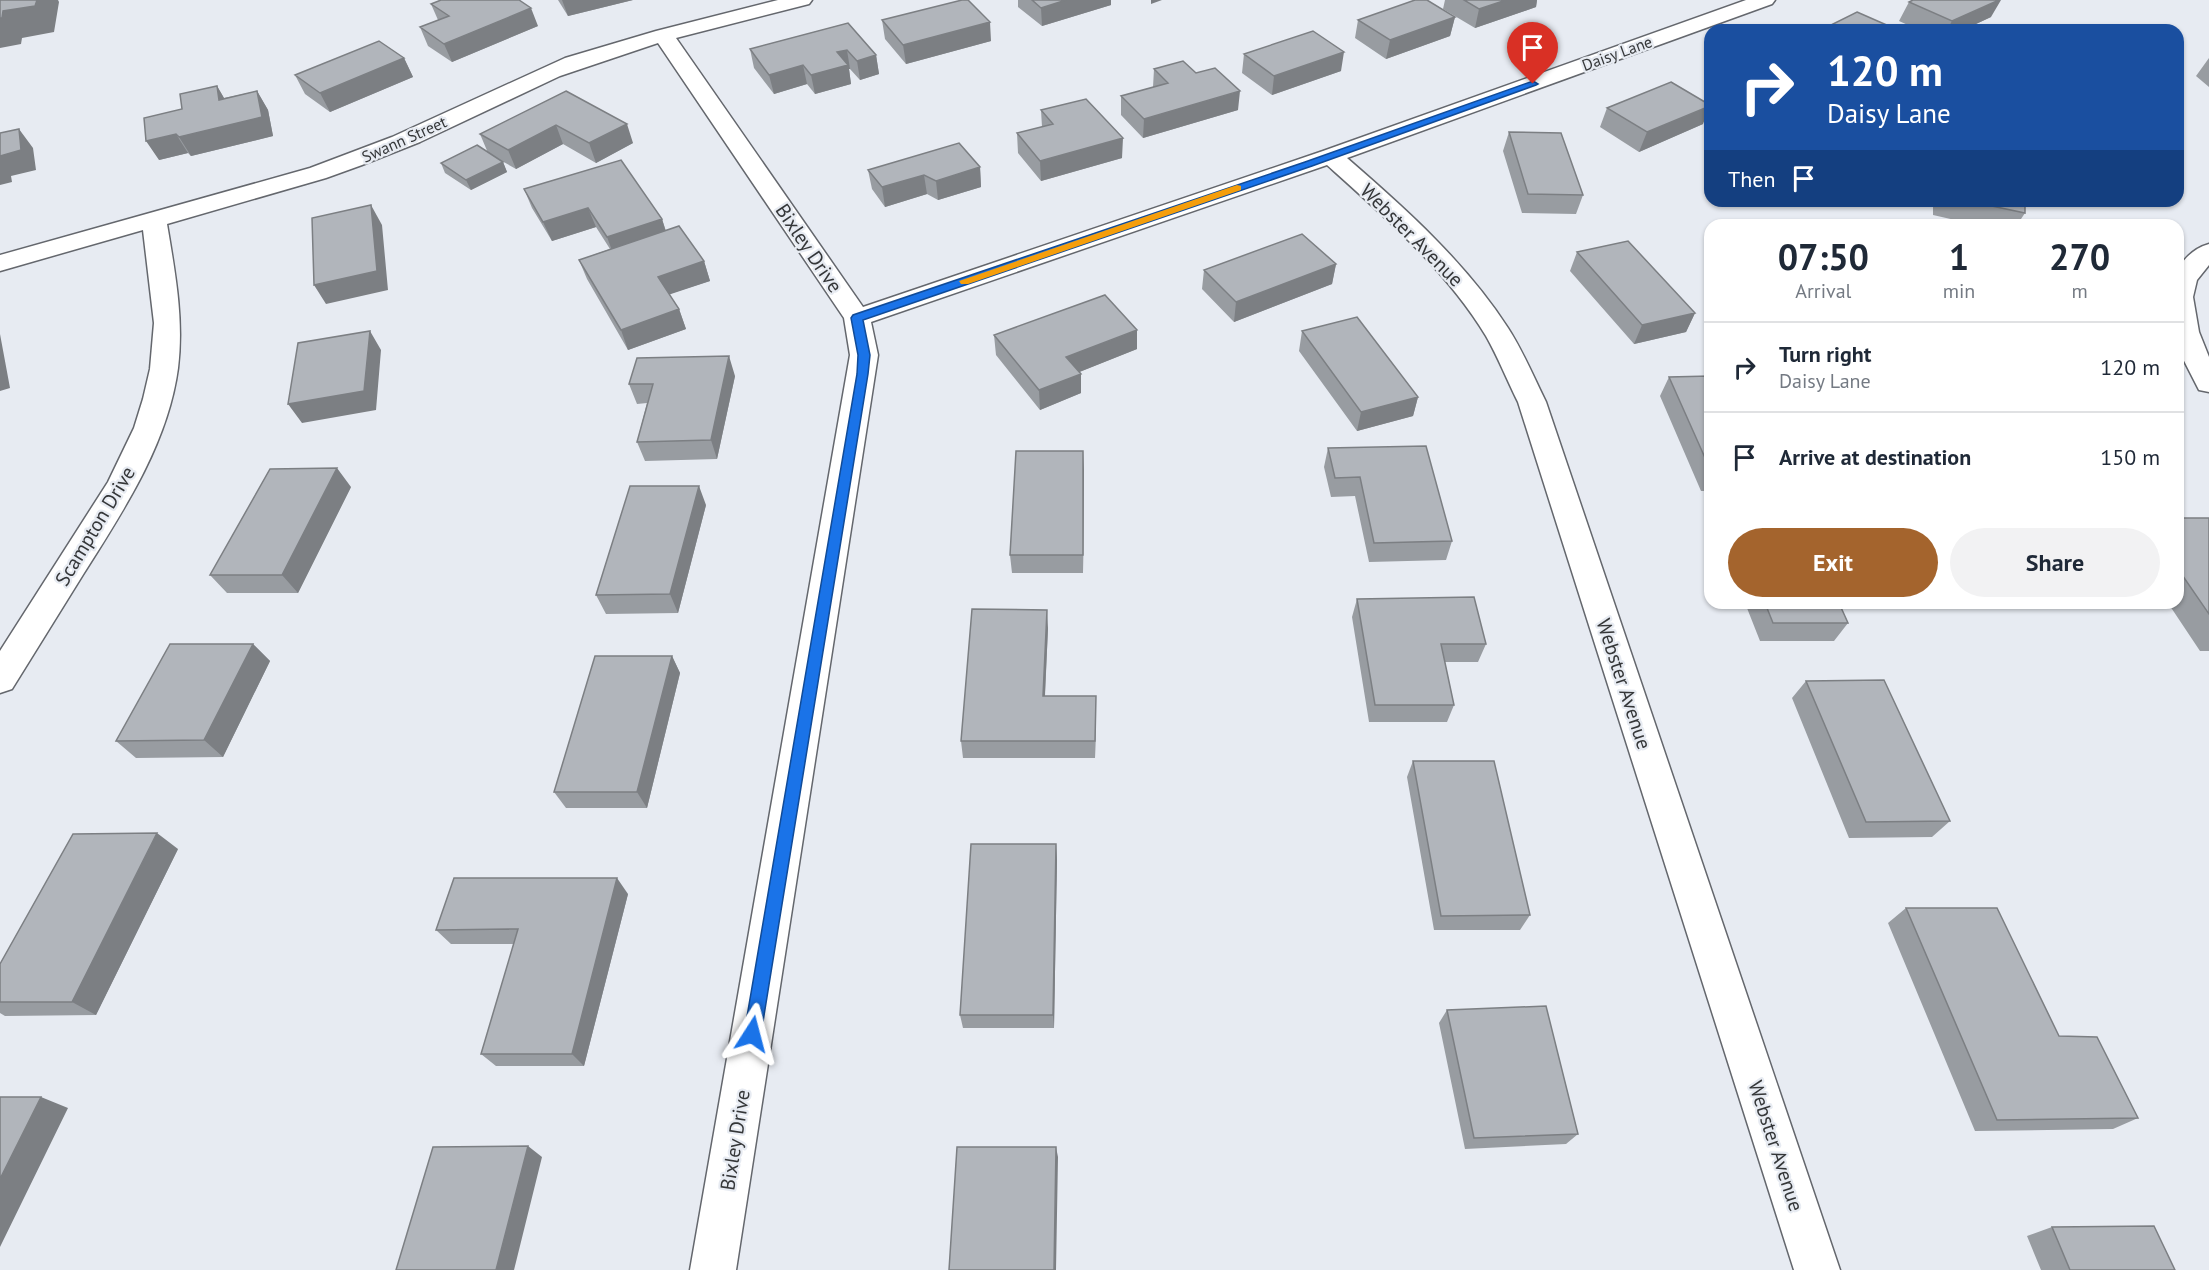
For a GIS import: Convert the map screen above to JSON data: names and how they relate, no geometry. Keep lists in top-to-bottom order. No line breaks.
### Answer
{"streets":{"street":["Daisy Lane","Swann Street","Webster Avenue","Bixley Drive","Scampton Drive"]},"crossings":[["Daisy Lane","Webster Avenue"],["Daisy Lane","Bixley Drive"],["Swann Street","Bixley Drive"],["Swann Street","Scampton Drive"]],"page":{"turn":["120 m","Daisy Lane"],"then":"Then","eta":["07:50","Arrival","1","min","270","m"],"list":[{"name":"Turn right","note":"Daisy Lane","value":"120 m"},{"name":"Arrive at destination","value":"150 m"}],"buttons":["Exit","Share"]}}
